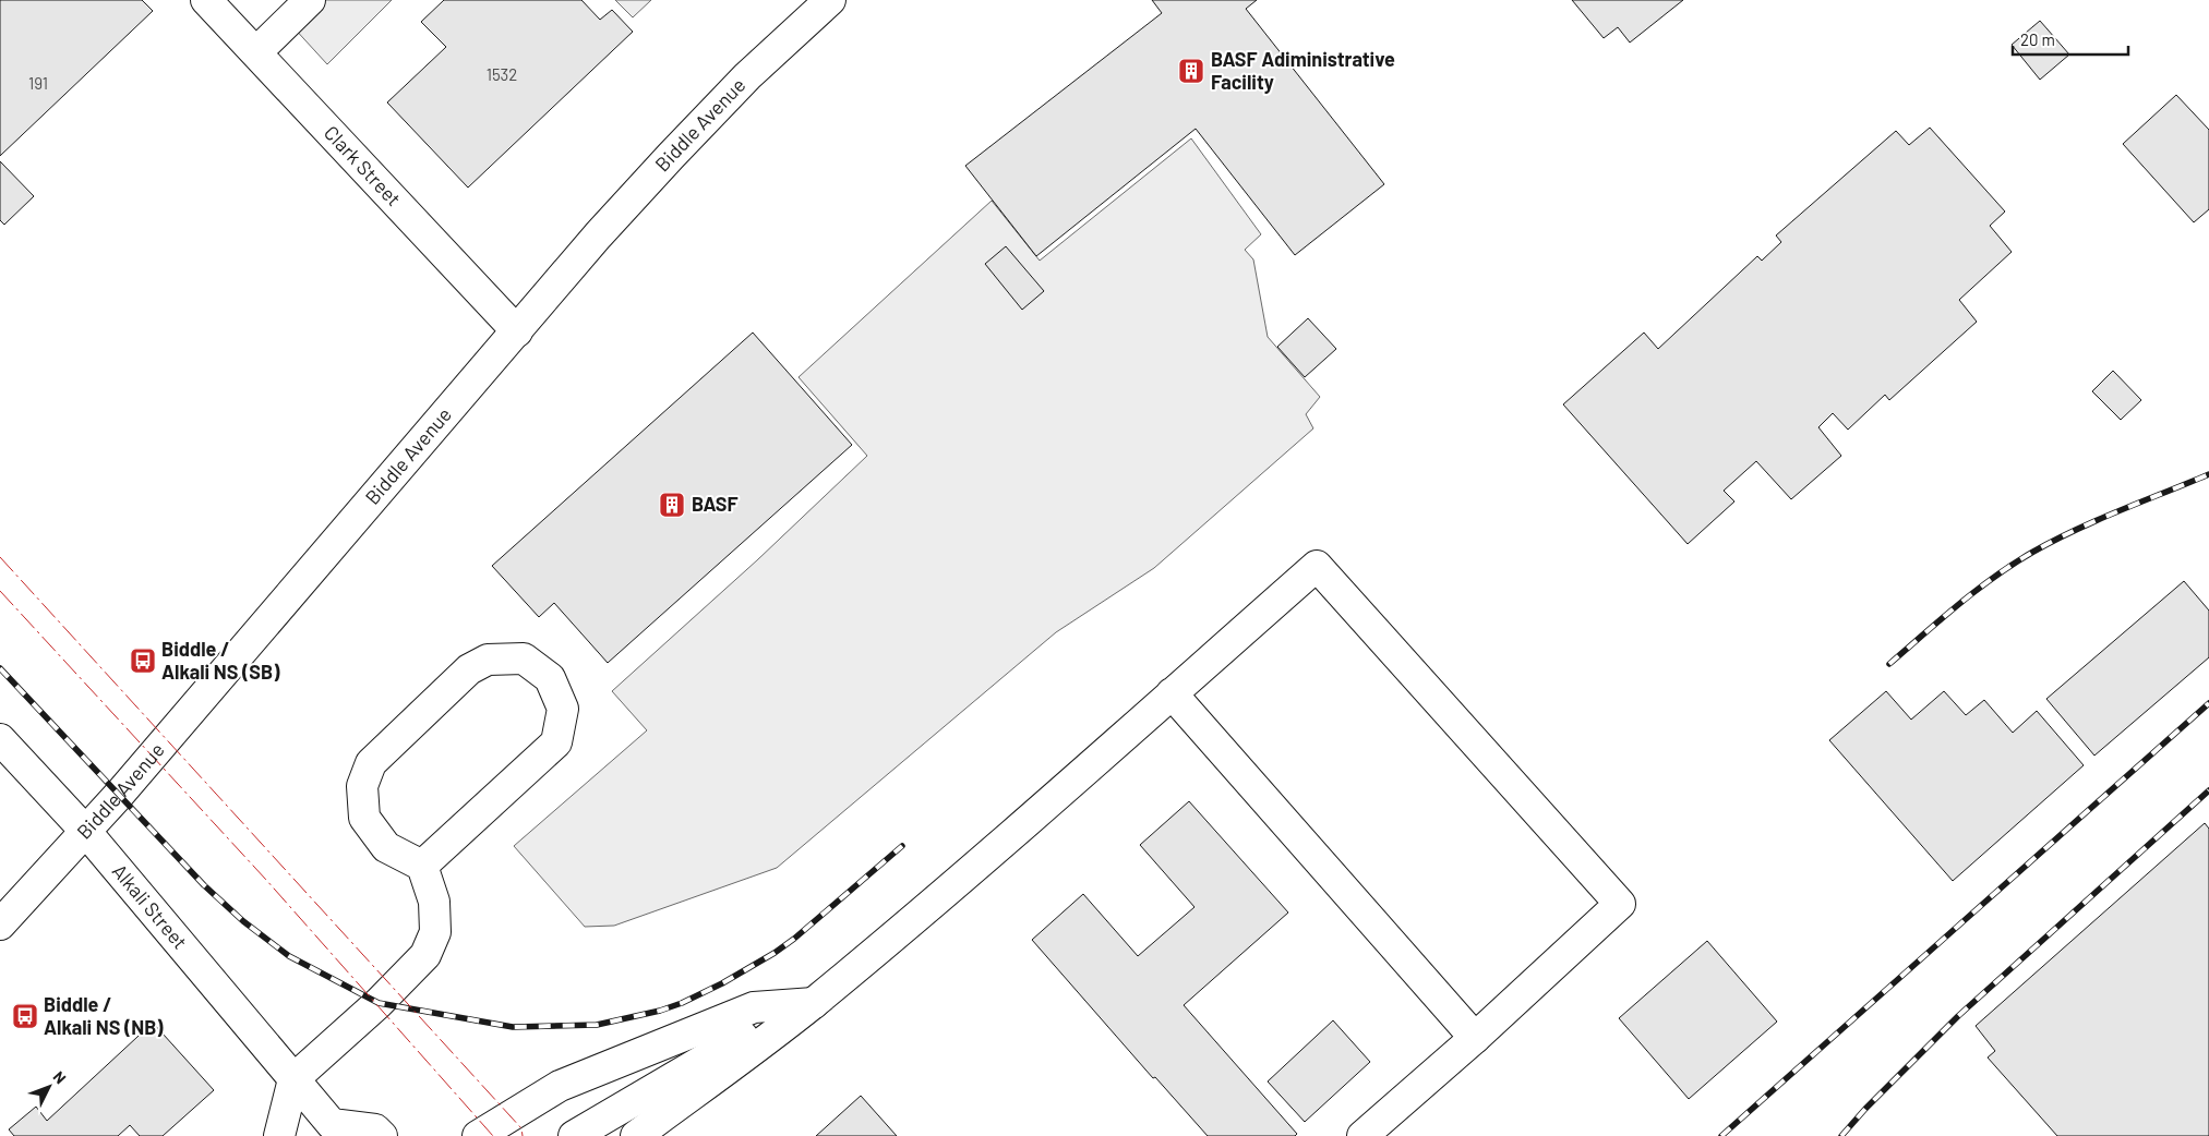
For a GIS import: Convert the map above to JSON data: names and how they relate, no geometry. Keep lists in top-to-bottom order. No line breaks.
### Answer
{"streets":{"main road":["Biddle Avenue","Clark Street","Alkali Street"]},"crossings":[["Biddle Avenue","Clark Street"],["Biddle Avenue","Alkali Street"]],"places":{"building":["BASF Adiministrative Facility","BASF"],"bus stop":["Biddle / Alkali NS (SB)","Biddle / Alkali NS (NB)"]},"house_numbers":["1532","191"],"scale_bar":"20 m","north":"top right"}
